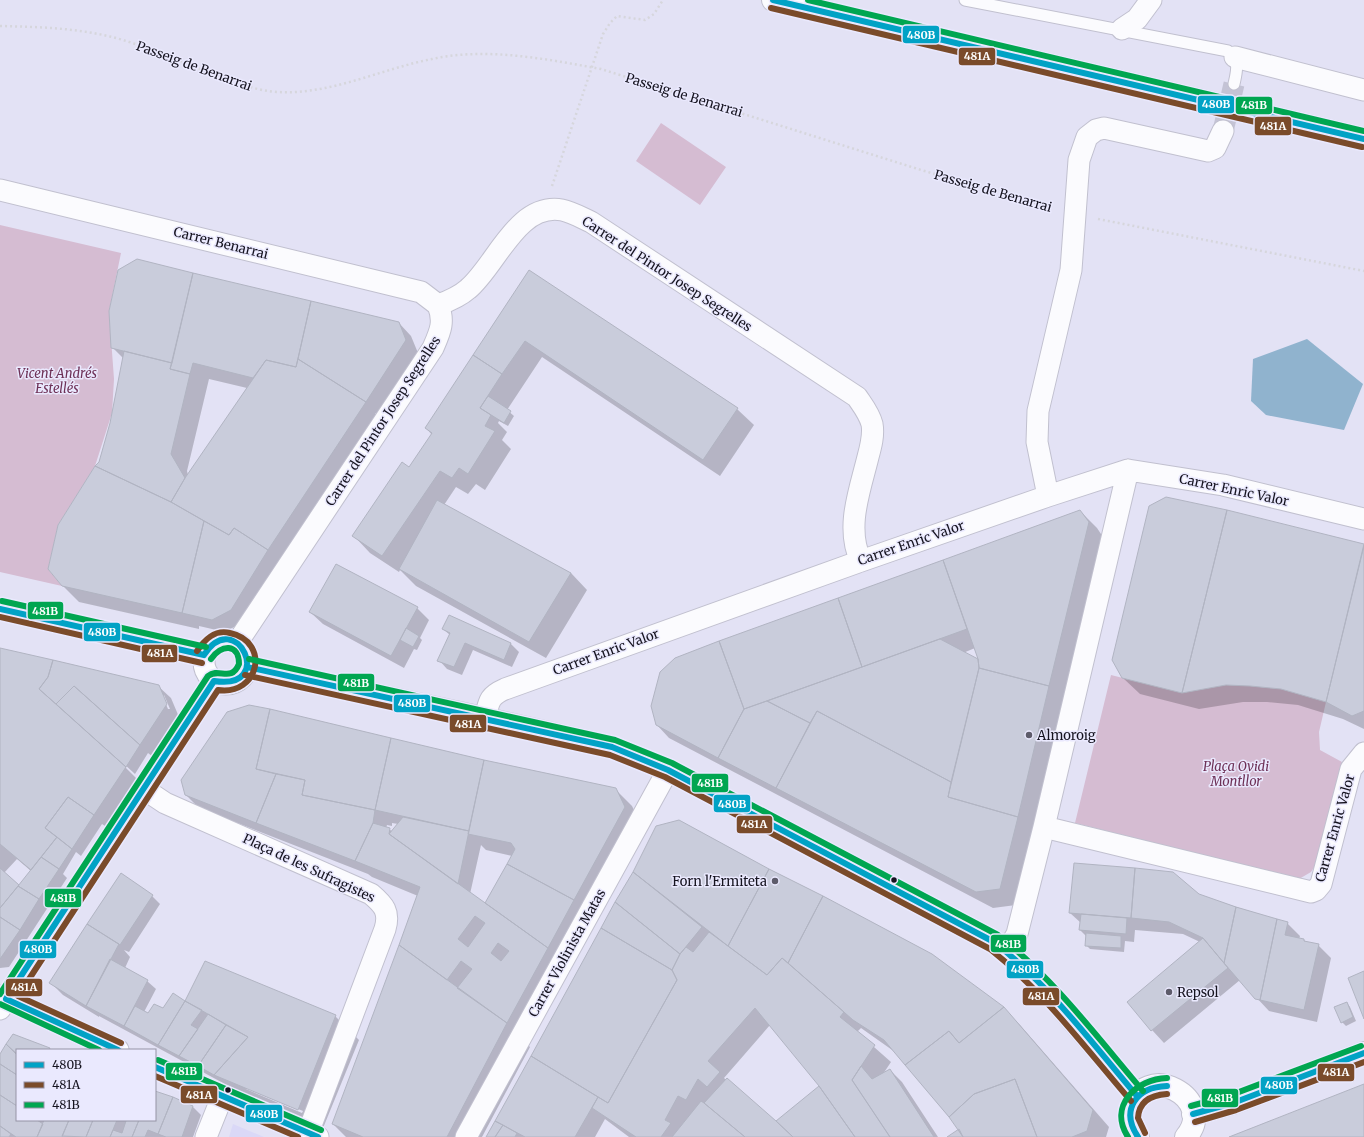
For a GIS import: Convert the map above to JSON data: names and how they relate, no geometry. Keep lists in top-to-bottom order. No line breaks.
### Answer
{"streets":{"street":["Carrer Benarrai","Carrer del Pintor Josep Segrelles","Carrer Enric Valor","Plaça de les Sufragistes","Carrer Violinista Matas"],"path":["Passeig de Benarrai"]},"crossings":[["Carrer Benarrai","Carrer del Pintor Josep Segrelles"],["Carrer del Pintor Josep Segrelles","Carrer Enric Valor"]],"parks":["Vicent Andrés Estellés","Plaça Ovidi Montllor"],"places":["Almoroig","Forn l'Ermiteta","Repsol"],"lines":["transit line 480B","transit line 481B","transit line 481A"],"legend":["480B","481A","481B"]}
